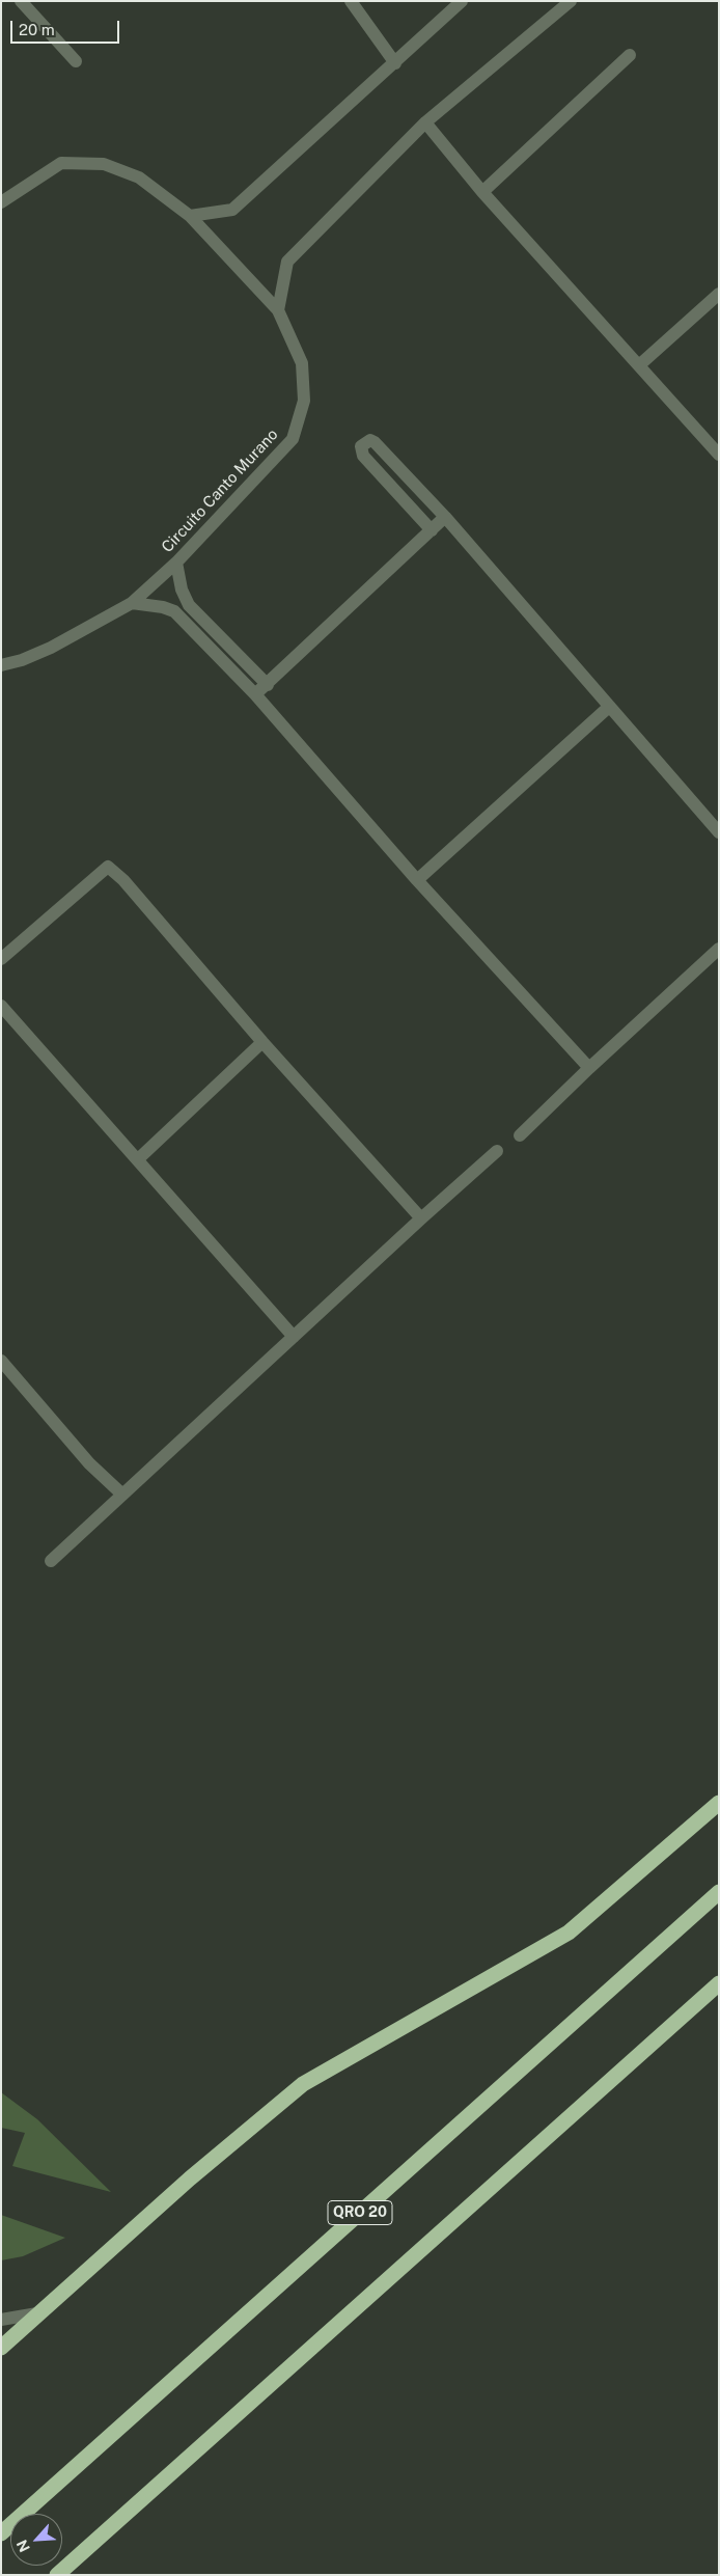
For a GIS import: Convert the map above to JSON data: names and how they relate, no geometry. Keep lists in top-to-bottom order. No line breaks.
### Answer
{"streets":{"highway":["QRO 20"],"street":["Circuito Canto Murano"]},"scale_bar":"20 m","north":"bottom left"}
